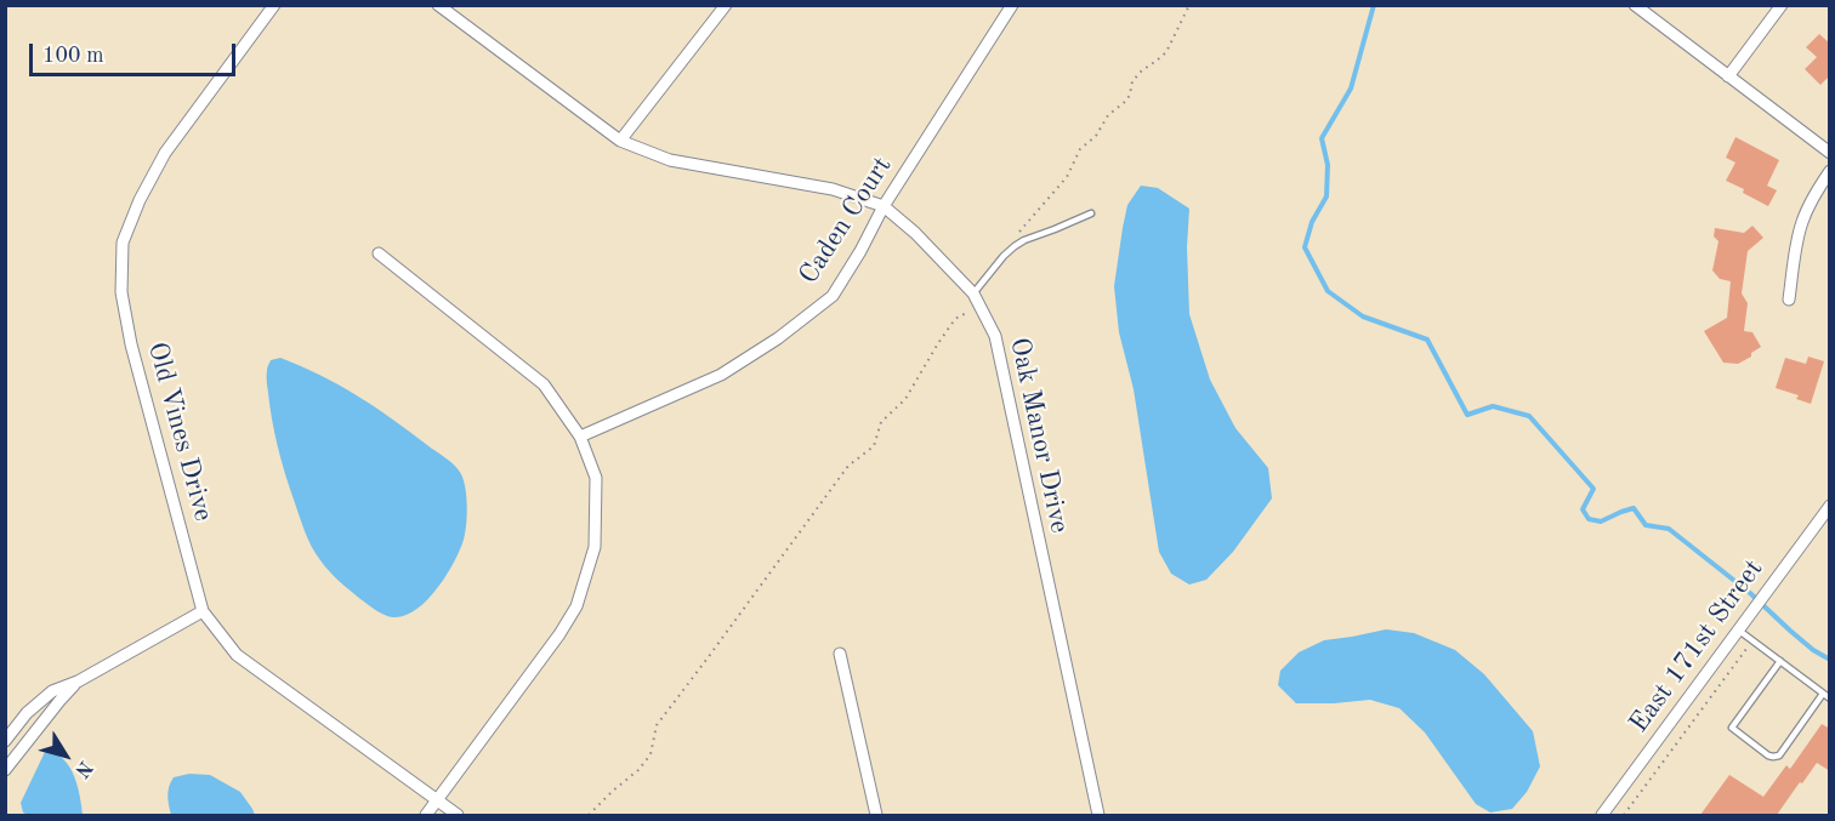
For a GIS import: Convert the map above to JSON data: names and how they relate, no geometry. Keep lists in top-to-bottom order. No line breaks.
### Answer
{"streets":{"street":["Caden Court","Old Vines Drive","Oak Manor Drive","East 171st Street"]},"crossings":[["Caden Court","Oak Manor Drive"]],"scale_bar":"100 m","north":"bottom right"}
